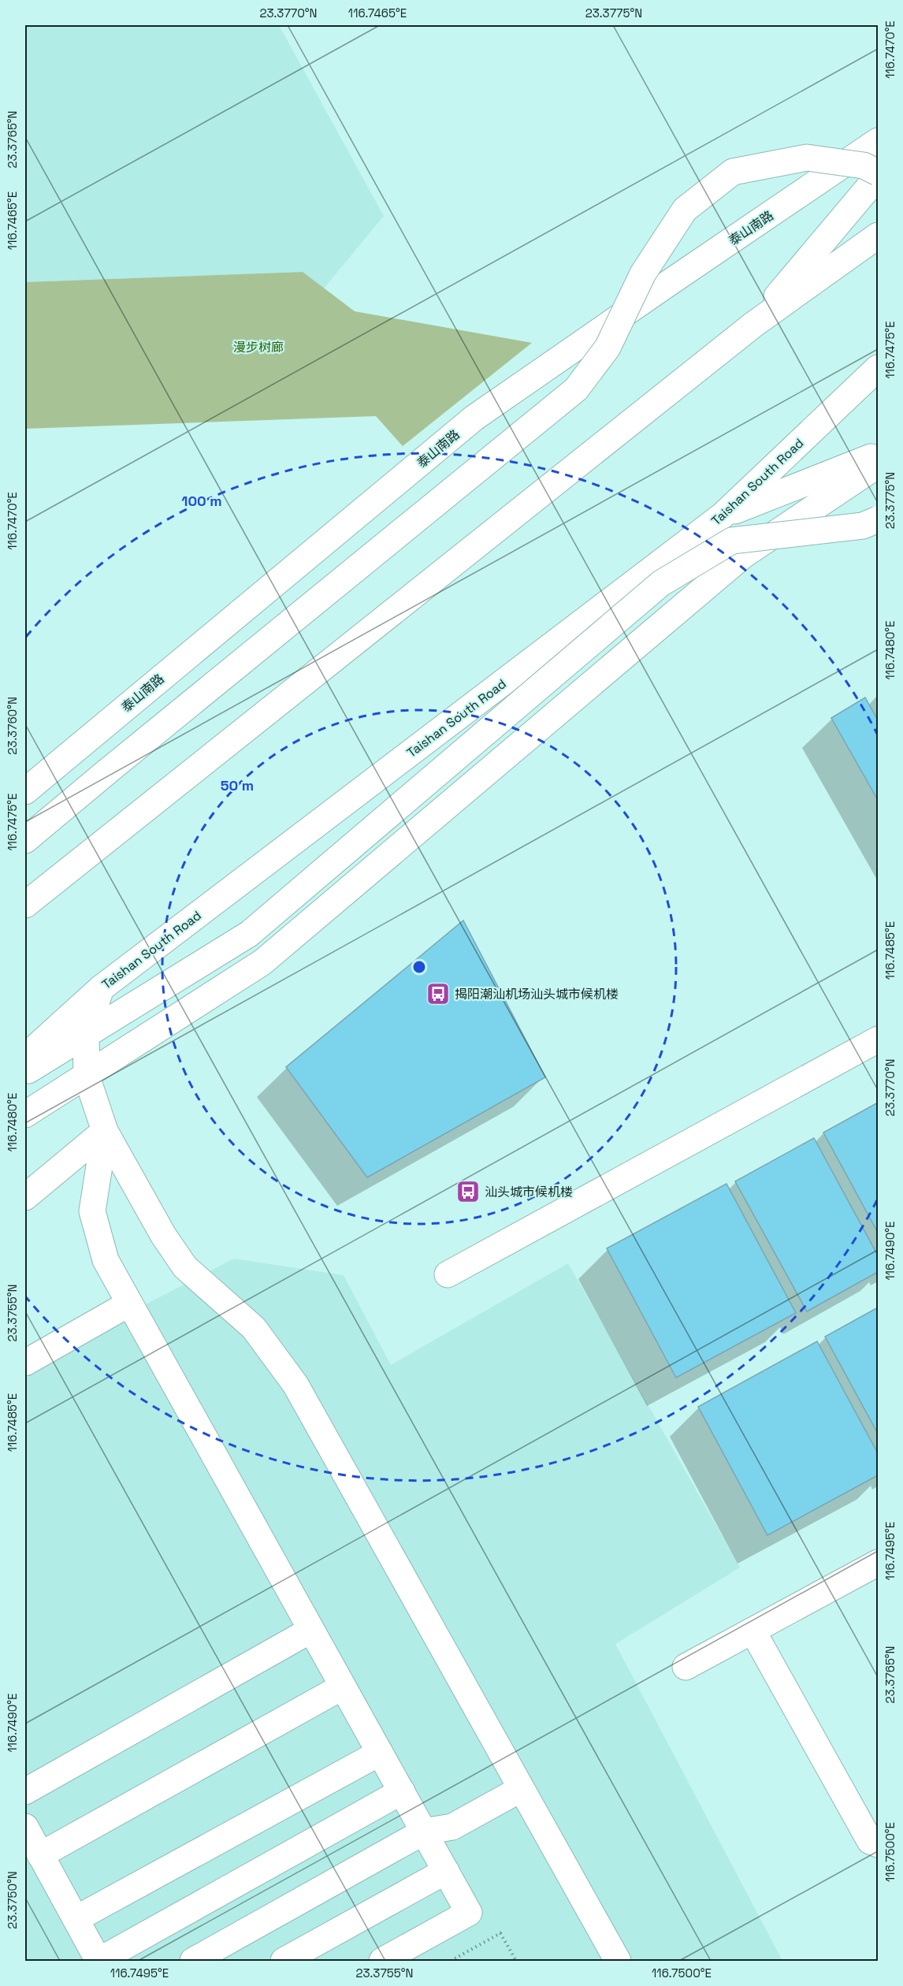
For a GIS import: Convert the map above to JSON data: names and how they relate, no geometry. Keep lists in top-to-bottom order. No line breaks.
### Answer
{"streets":{"main road":["泰山南路","Taishan South Road"]},"parks":["漫步树廊"],"places":{"bus stop":["揭阳潮汕机场汕头城市候机楼","汕头城市候机楼"]},"coordinates":["23.3770°N","116.7465°E","23.3775°N","116.7470°E","23.3765°N","116.7475°E","116.7480°E","23.3760°N","116.7485°E","116.7490°E","23.3755°N","116.7495°E","116.7500°E","23.3750°N"],"rings":["100 m","50 m"]}
